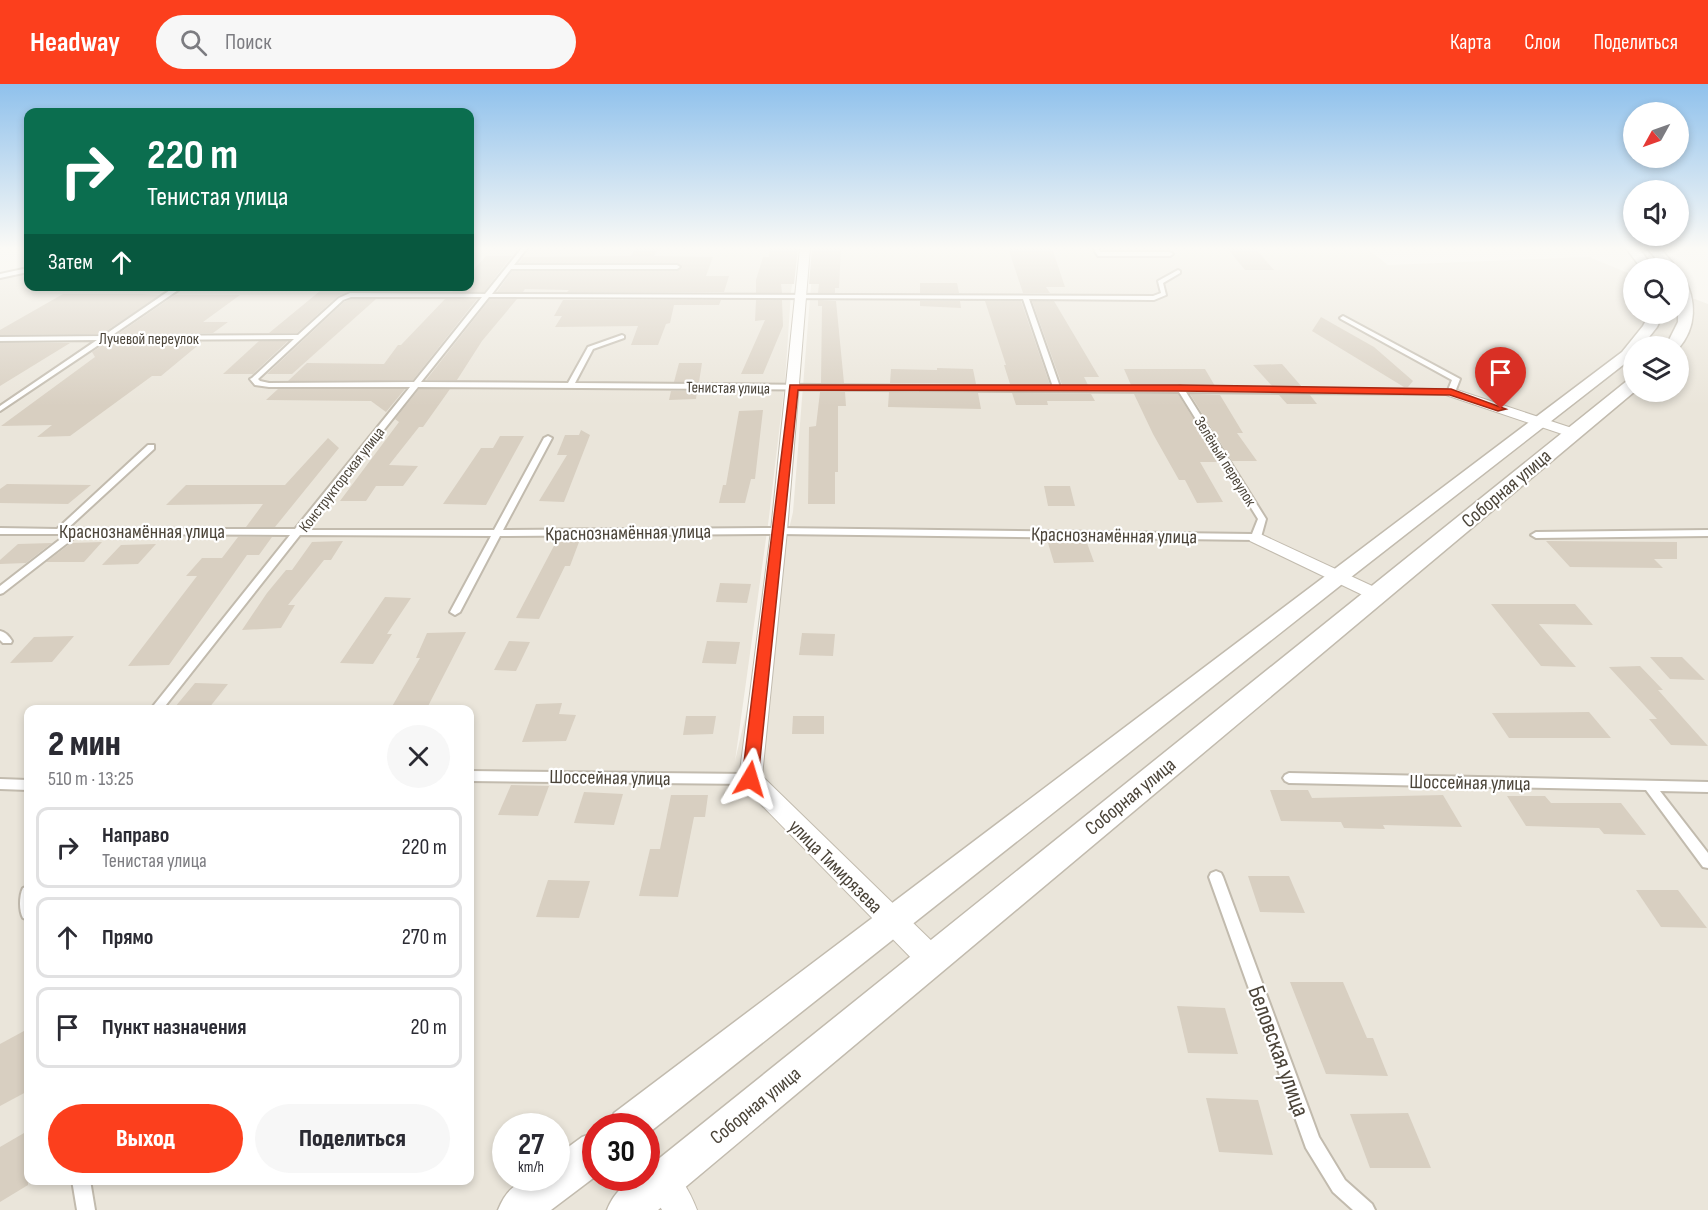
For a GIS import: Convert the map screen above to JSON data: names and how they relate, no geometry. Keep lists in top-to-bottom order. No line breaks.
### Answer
{"streets":{"street":["Соборная улица","улица Тимирязева"],"lane":["Лучевой переулок","Тенистая улица","Зелёный переулок","Конструкторская улица","Краснознамённая улица","Шоссейная улица","Беловская улица"]},"crossings":[["Лучевой переулок","Тенистая улица"],["Тенистая улица","Зелёный переулок"],["Тенистая улица","Конструкторская улица"],["Зелёный переулок","Краснознамённая улица"],["Конструкторская улица","Краснознамённая улица"],["Соборная улица","улица Тимирязева"],["Шоссейная улица","улица Тимирязева"]],"north":"bottom left","page":{"header":"Headway","search":"Поиск","nav":["Карта","Слои","Поделиться"],"turn":["220 m","Тенистая улица"],"then":"Затем","heading":["2 мин","510 m · 13:25"],"list":[{"name":"Направо","note":"Тенистая улица","value":"220 m"},{"name":"Прямо","value":"270 m"},{"name":"Пункт назначения","value":"20 m"}],"buttons":["Выход","Поделиться"],"speed":"27 km/h","limit":"30"}}
